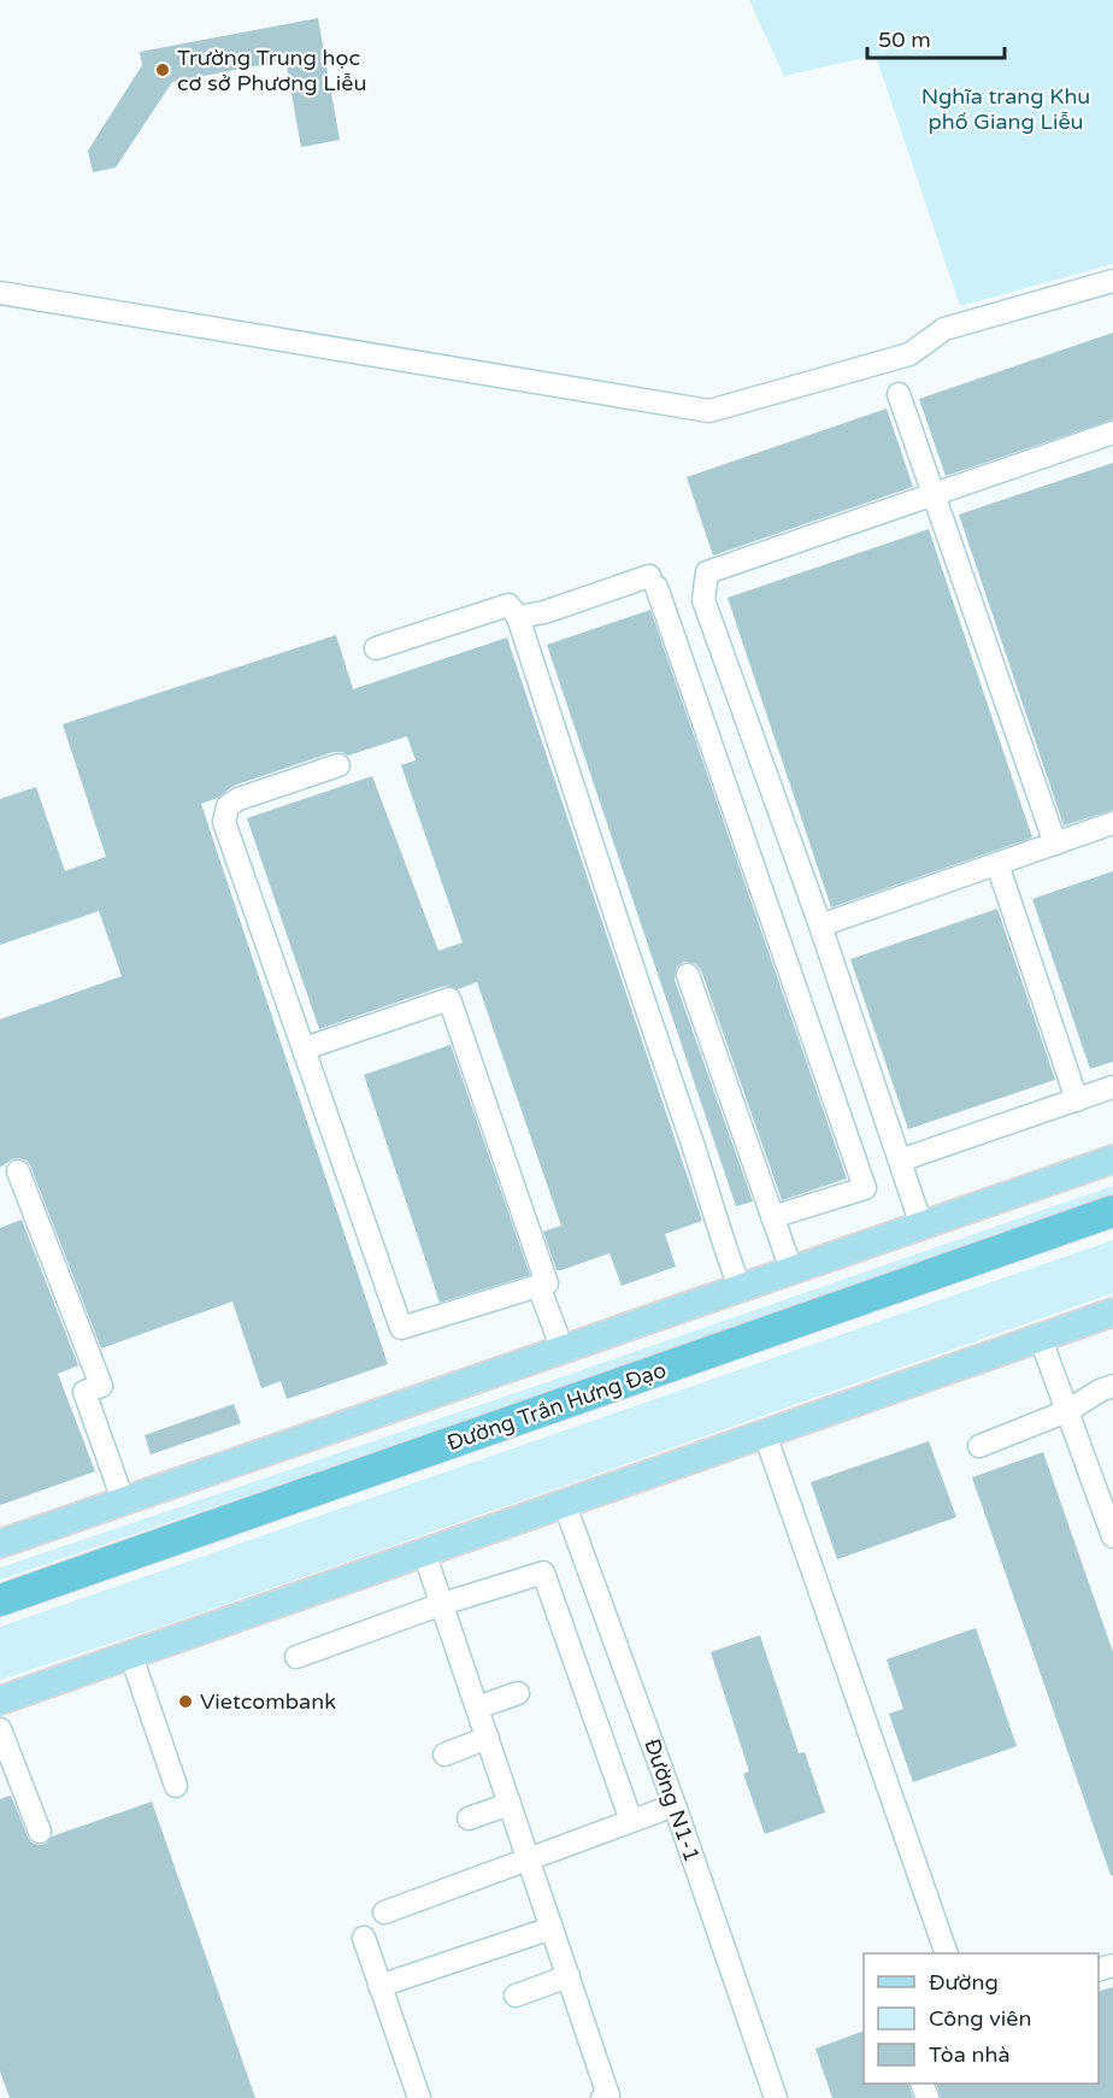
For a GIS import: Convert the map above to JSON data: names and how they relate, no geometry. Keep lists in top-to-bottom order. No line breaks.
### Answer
{"streets":{"highway":["Đường Trần Hưng Đạo"],"street":["Đường N1-1"]},"parks":["Nghĩa trang Khu phố Giang Liễu"],"places":["Trường Trung học cơ sở Phương Liễu","Vietcombank"],"legend":["Đường","Công viên","Tòa nhà"],"scale_bar":"50 m"}
